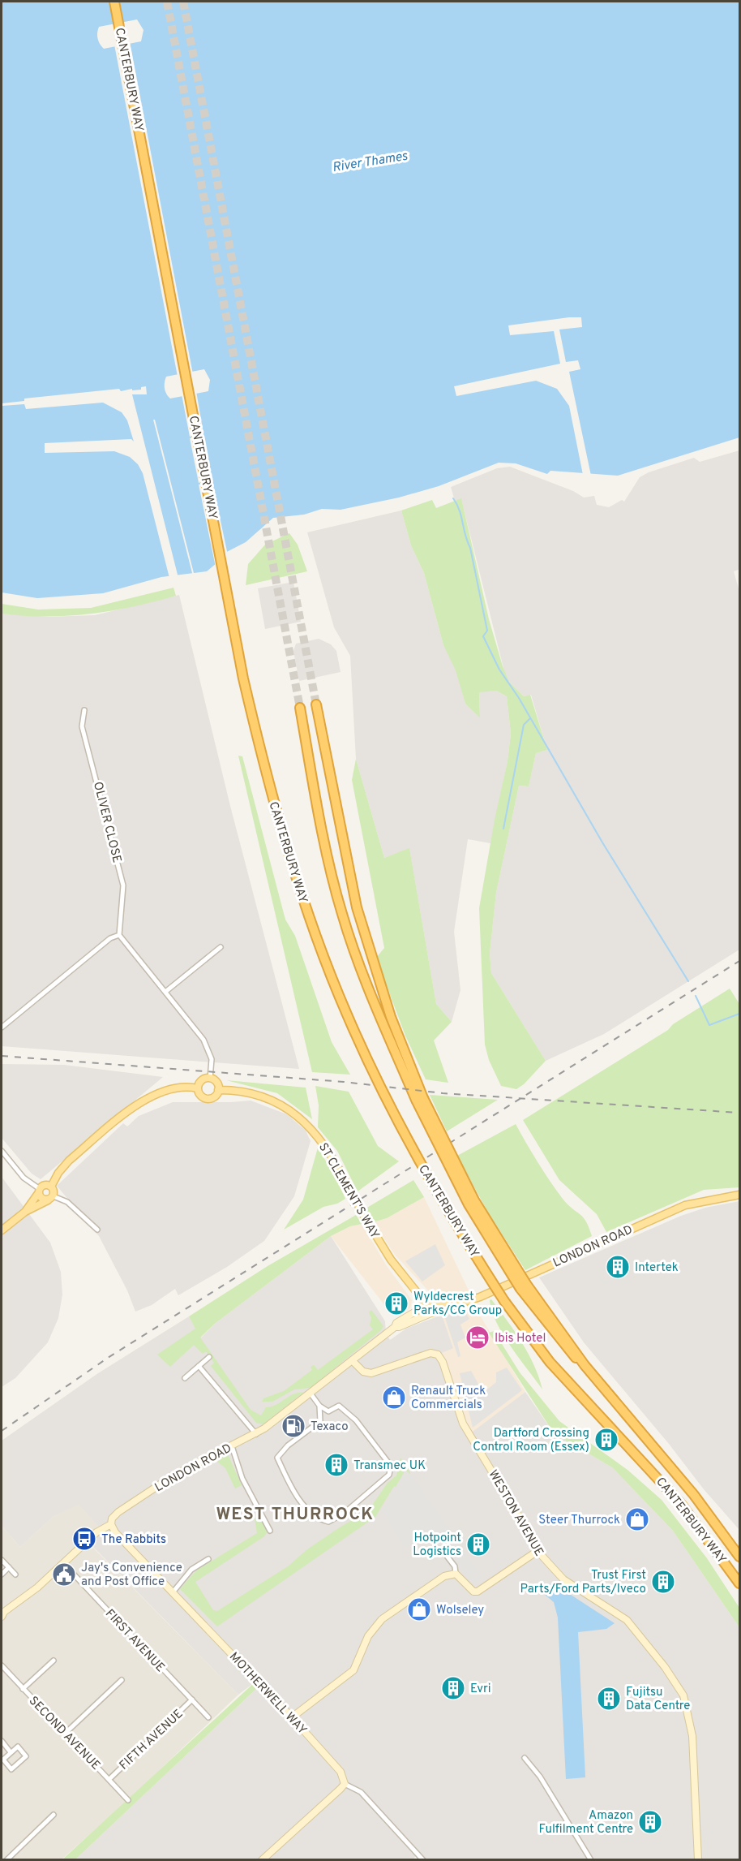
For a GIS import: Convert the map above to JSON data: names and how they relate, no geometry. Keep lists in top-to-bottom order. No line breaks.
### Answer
{"streets":{"highway":["CANTERBURY WAY"],"main road":["ST CLEMENT'S WAY","LONDON ROAD"],"street":["OLIVER CLOSE","WESTON AVENUE","FIRST AVENUE","MOTHERWELL WAY","SECOND AVENUE","FIFTH AVENUE"]},"crossings":[["ST CLEMENT'S WAY","LONDON ROAD"],["LONDON ROAD","WESTON AVENUE"],["LONDON ROAD","FIRST AVENUE"],["LONDON ROAD","MOTHERWELL WAY"],["FIRST AVENUE","FIFTH AVENUE"],["SECOND AVENUE","FIFTH AVENUE"]],"districts":["WEST THURROCK"],"water":["River Thames"],"places":{"building":["Intertek","Wyldecrest Parks/CG Group","Dartford Crossing Control Room (Essex)","Transmec UK","Hotpoint Logistics","Trust First Parts/Ford Parts/Iveco","Evri","Fujitsu Data Centre","Amazon Fulfilment Centre"],"hotel":["Ibis Hotel"],"shop":["Renault Truck Commercials","Steer Thurrock","Wolseley"],"fuel station":["Texaco"],"bus stop":["The Rabbits"],"public building":["Jay's Convenience and Post Office"]}}
